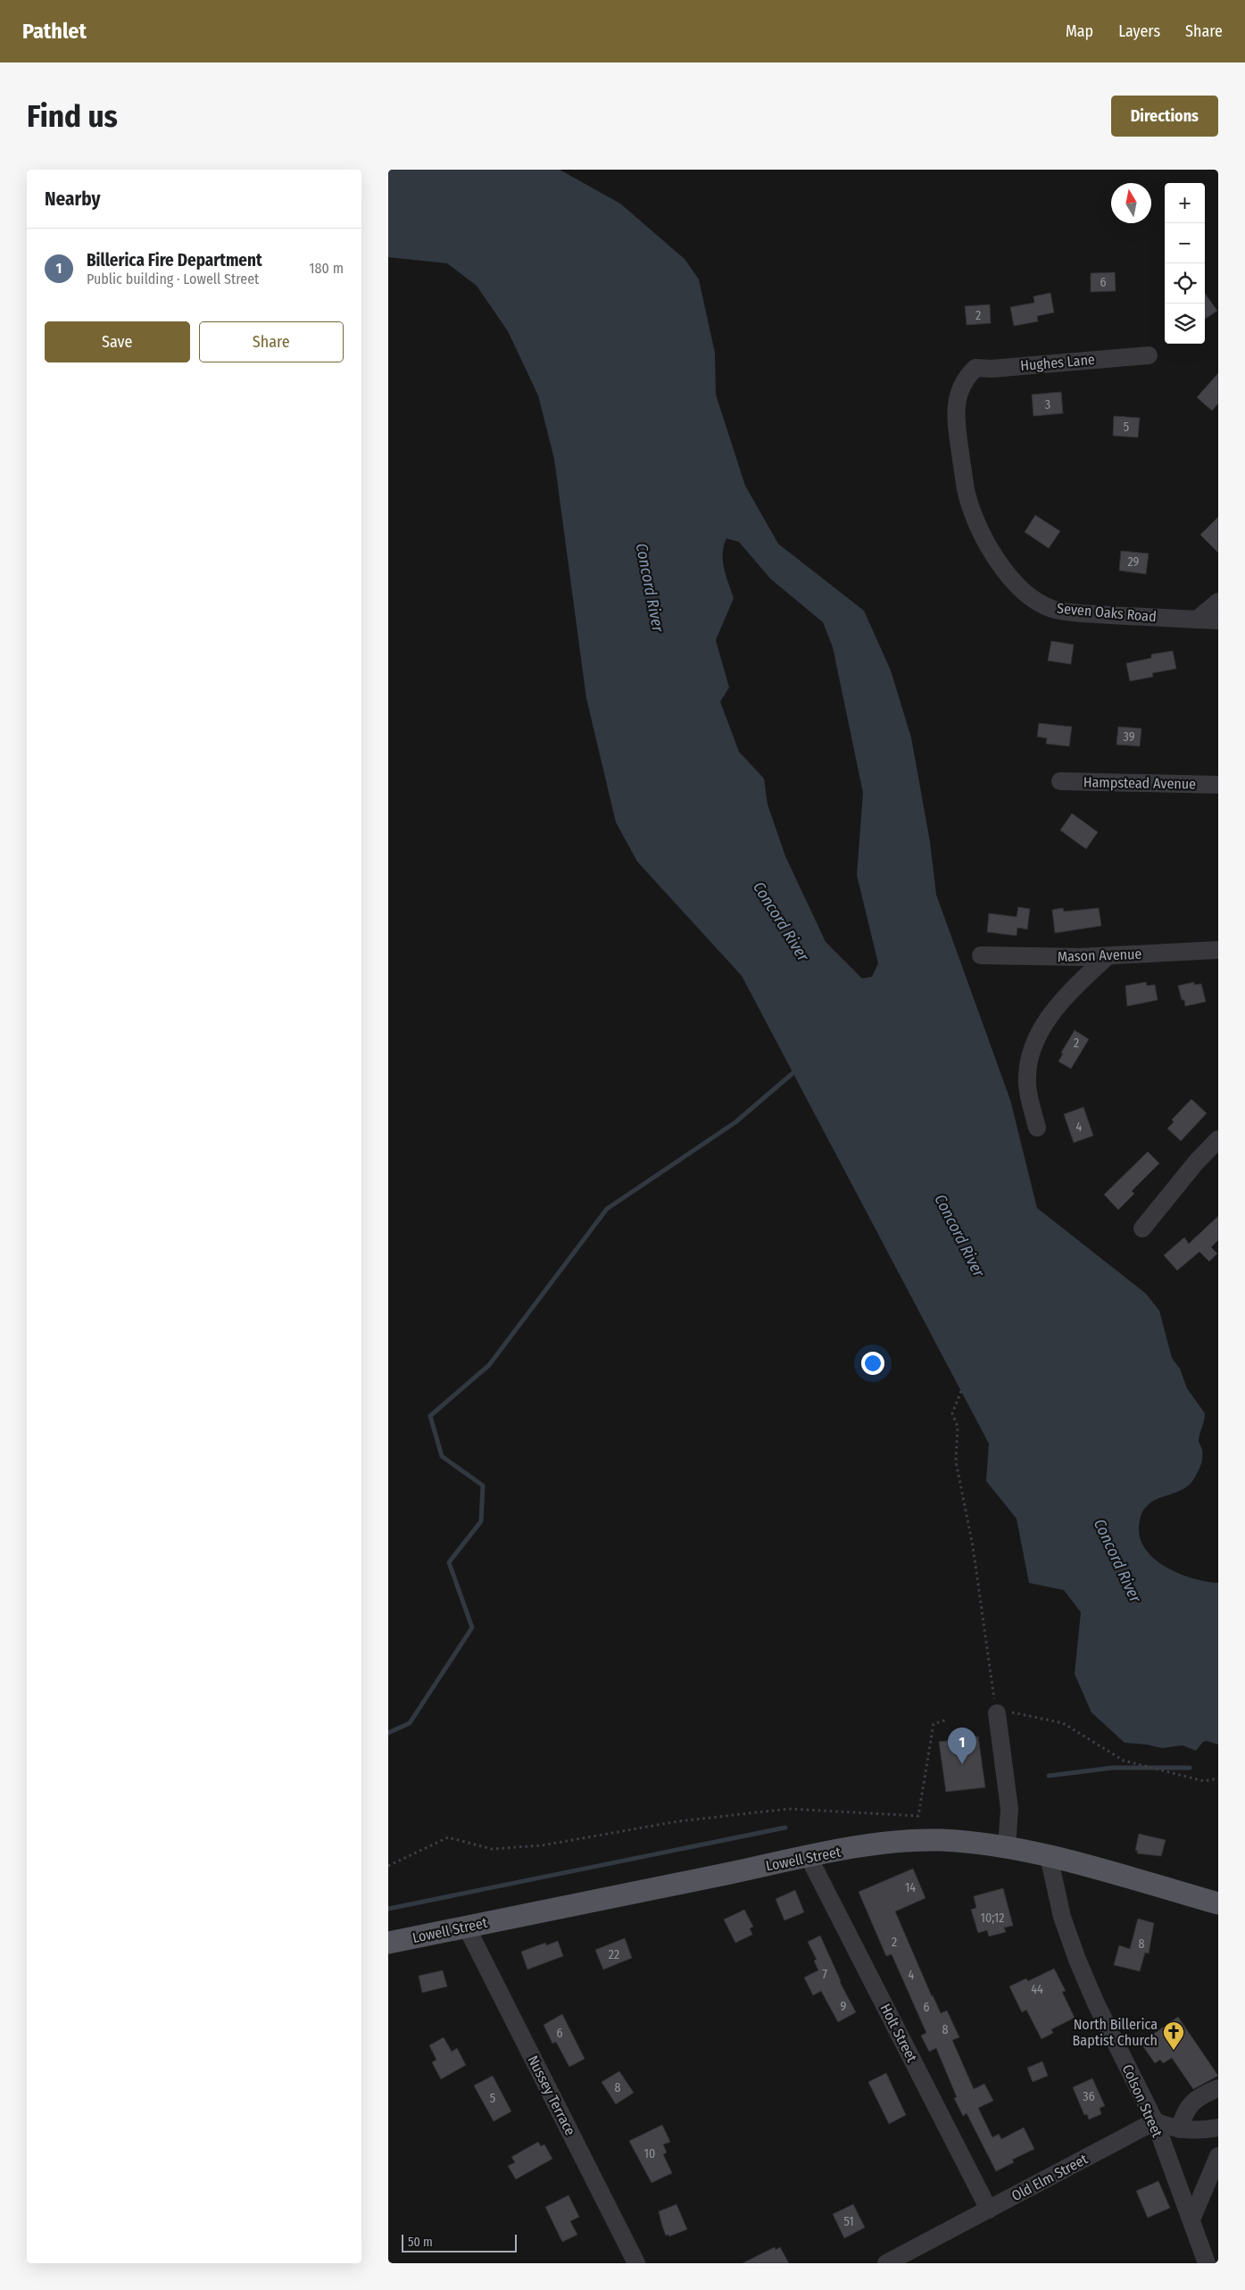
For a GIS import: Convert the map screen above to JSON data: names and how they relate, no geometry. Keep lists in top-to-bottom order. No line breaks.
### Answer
{"streets":{"main road":["Lowell Street"],"street":["Hughes Lane","Seven Oaks Road","Hampstead Avenue","Mason Avenue","Holt Street","Nussey Terrace","Colson Street","Old Elm Street"]},"crossings":[["Hughes Lane","Seven Oaks Road"],["Lowell Street","Holt Street"],["Lowell Street","Nussey Terrace"],["Lowell Street","Colson Street"],["Holt Street","Old Elm Street"],["Colson Street","Old Elm Street"]],"water":["Concord River"],"places":{"church":["North Billerica Baptist Church"]},"house_numbers":["6","2","3","5","29","39","2","4","14","10;12","2","8","22","7","4","44","9","6","8","6","8","36","5","10","51"],"scale_bar":"50 m","north":"top","page":{"header":"Pathlet","nav":["Map","Layers","Share"],"buttons":["Directions",["Save","Share"]],"title":"Find us","heading":"Nearby","map_buttons":["+","−"],"list":[{"mark":"1","name":"Billerica Fire Department","note":"Public building · Lowell Street","value":"180 m"}],"pins":"1","scale":"50 m"}}
